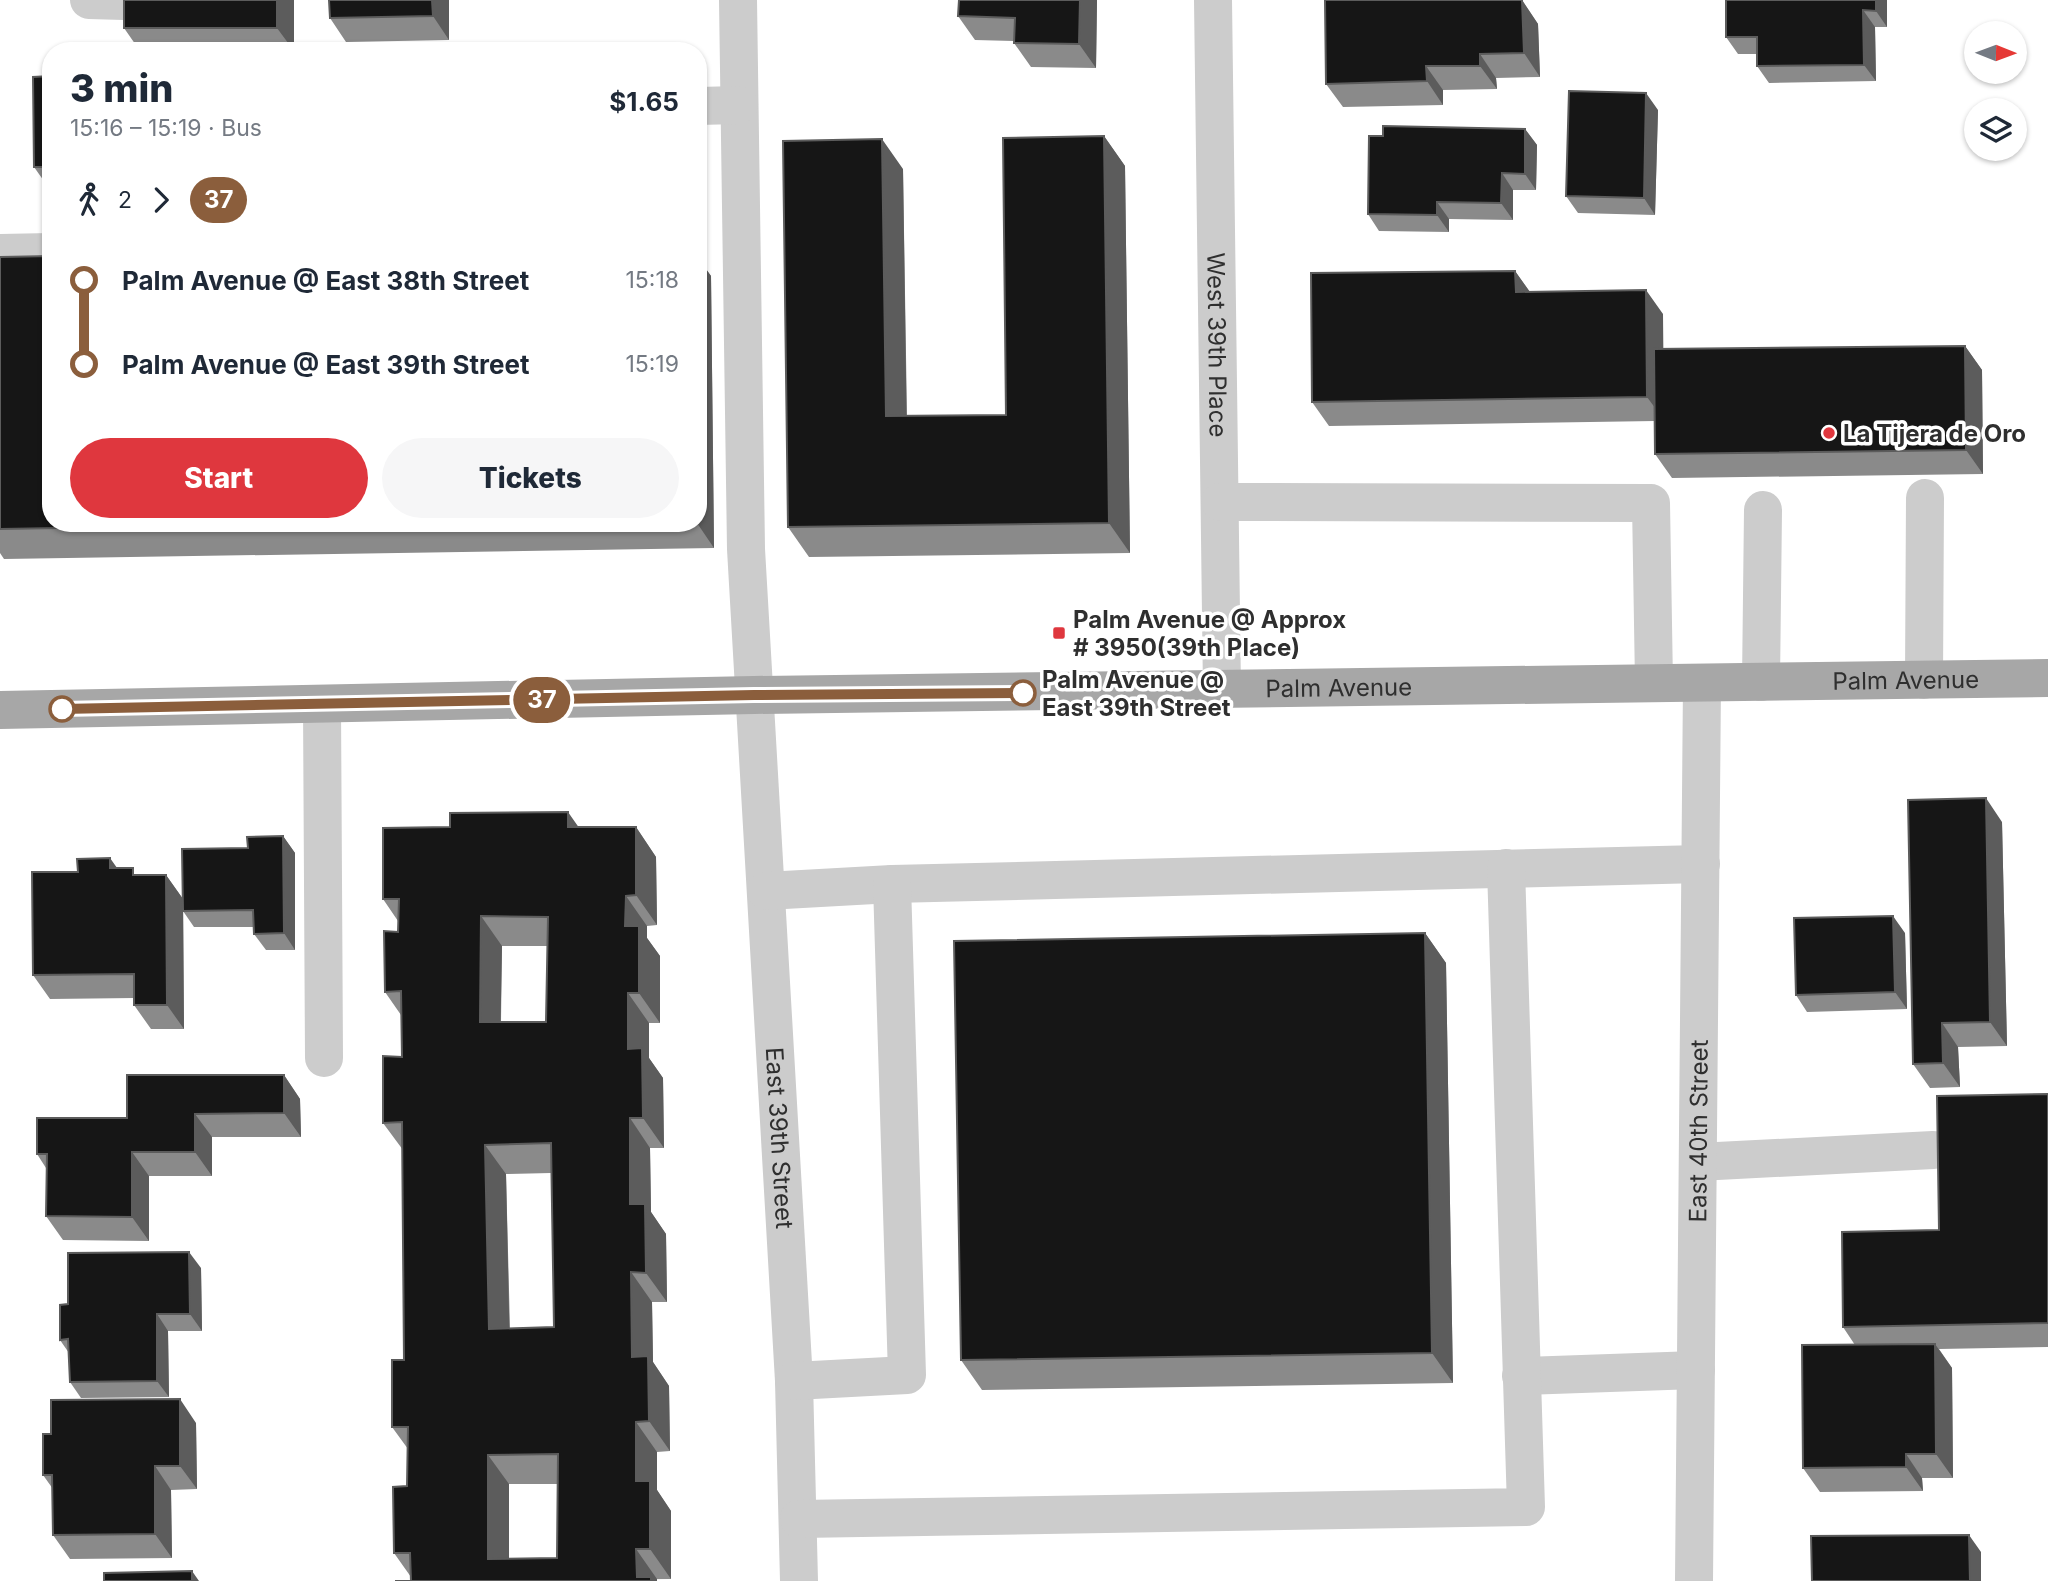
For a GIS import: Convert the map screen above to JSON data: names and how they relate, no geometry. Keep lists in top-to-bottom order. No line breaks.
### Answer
{"streets":{"main road":["Palm Avenue"],"street":["West 39th Place","East 40th Street","East 39th Street"]},"crossings":[["West 39th Place","Palm Avenue"],["Palm Avenue","East 40th Street"],["Palm Avenue","East 39th Street"]],"places":{"other":["La Tijera de Oro","Palm Avenue @ East 39th Street"],"transit":["Palm Avenue @ Approx # 3950(39th Place)"]},"lines":["bus line 37"],"north":"right","page":{"on_map":"37","heading":["3 min","15:16 – 15:19 · Bus","$1.65"],"legs":["2","37"],"list":[{"name":"Palm Avenue @ East 38th Street","value":"15:18"},{"name":"Palm Avenue @ East 39th Street","value":"15:19"}],"buttons":["Start","Tickets"]}}
